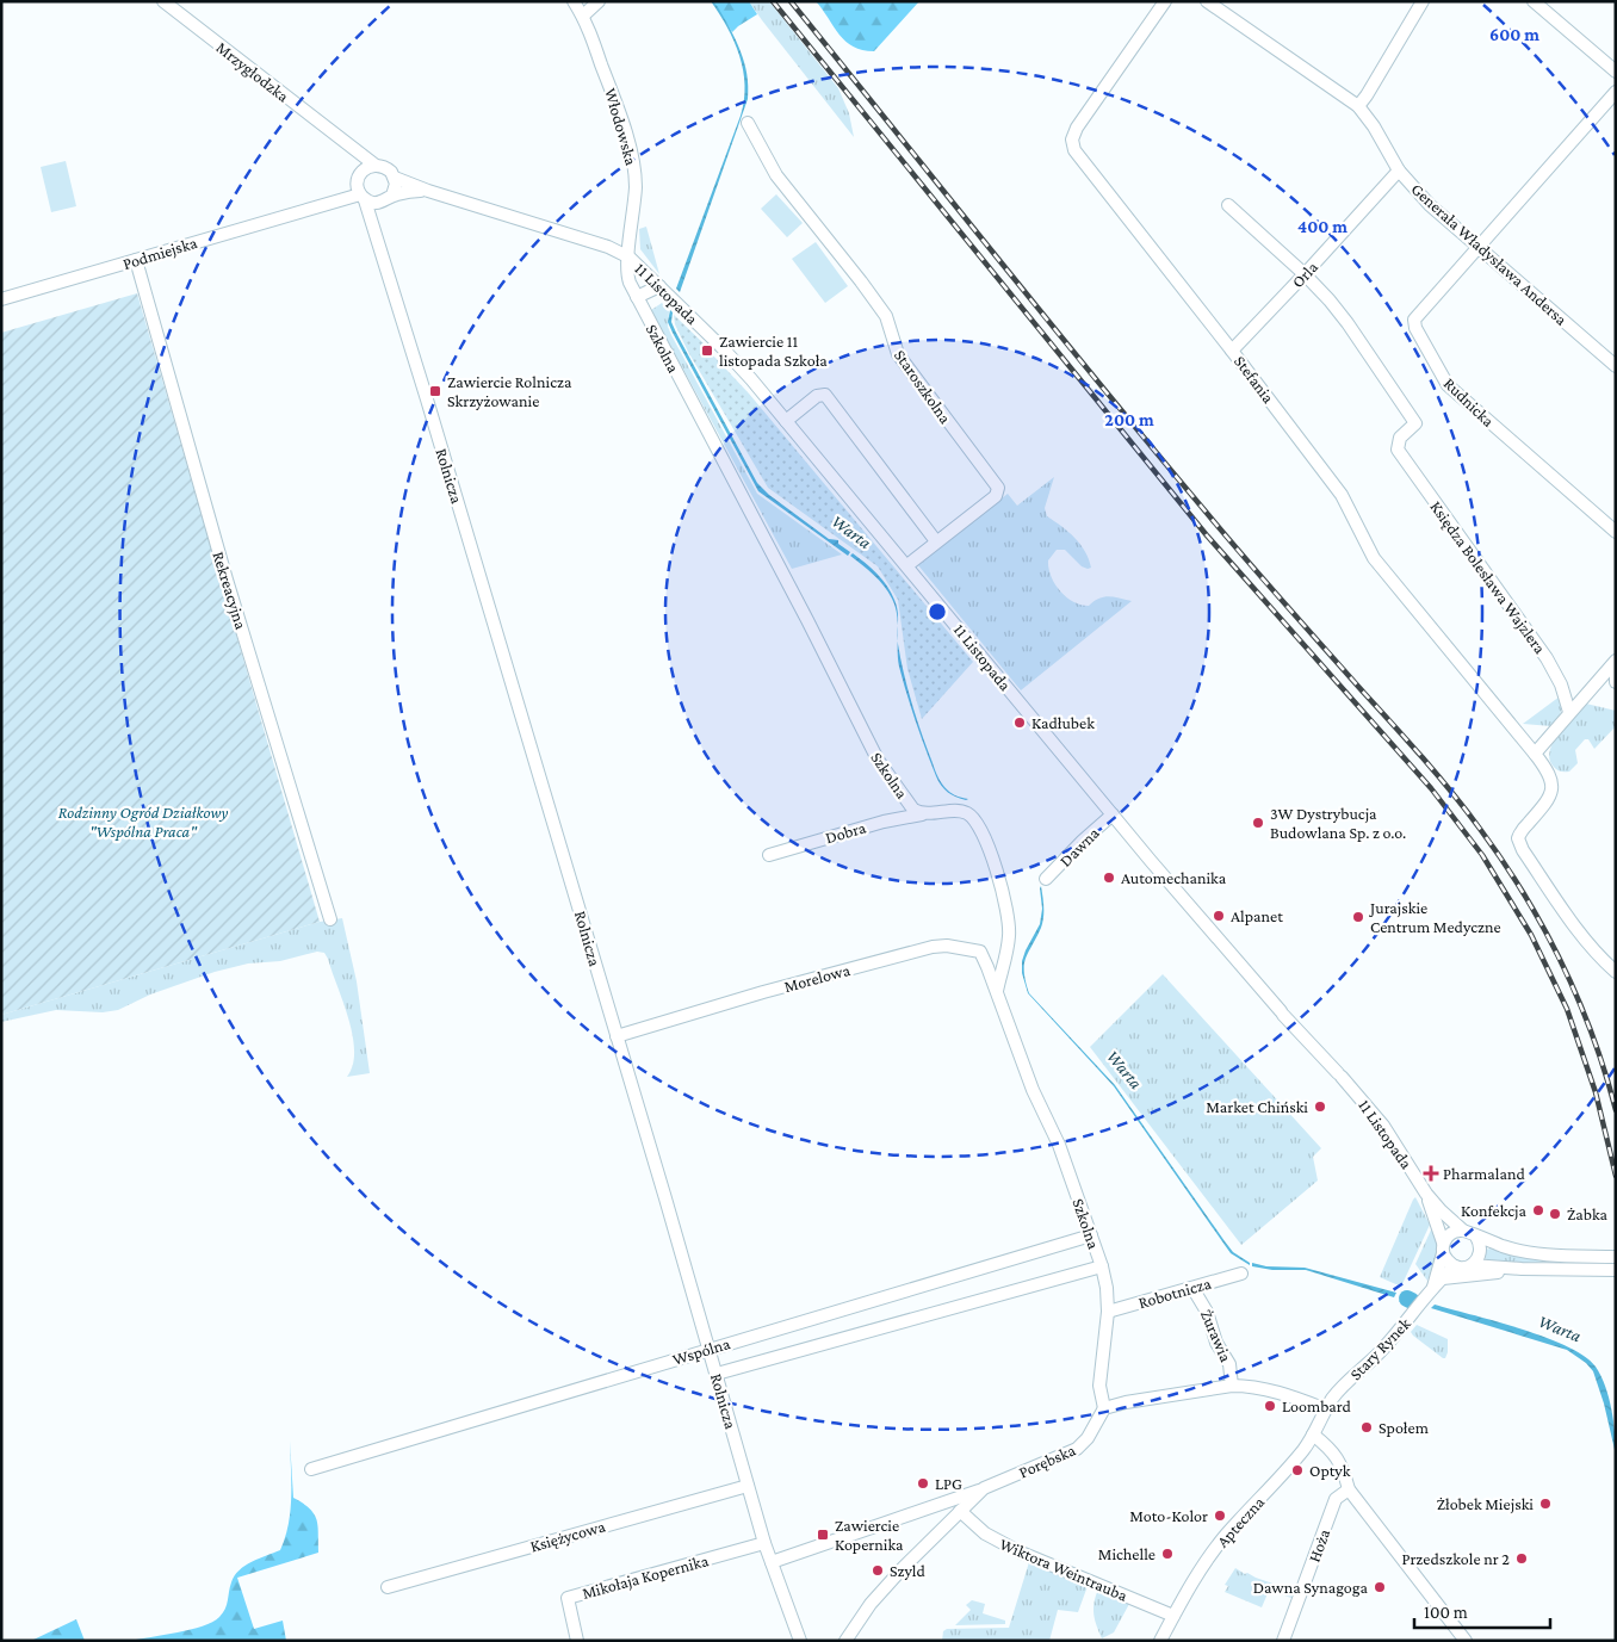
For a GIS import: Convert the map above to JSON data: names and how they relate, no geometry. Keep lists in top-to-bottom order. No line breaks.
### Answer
{"streets":{"street":["Mrzygłodzka","Włodowska","Podmiejska","Generała Władysława Andersa","Orla","11 Listopada","Szkolna","Stefania","Staroszkolna","Rudnicka","Rolnicza","Księdza Bolesława Wajzlera","Rekreacyjna","Dobra","Dawna","Morelowa","Robotnicza","Żurawia","Stary Rynek","Wspólna","Porębska","Apteczna","Księżycowa","Hoża","Wiktora Weintrauba","Mikołaja Kopernika"]},"crossings":[["Mrzygłodzka","Podmiejska"],["Mrzygłodzka","Rolnicza"],["Włodowska","11 Listopada"],["Włodowska","Szkolna"],["Podmiejska","Rolnicza"],["Podmiejska","Rekreacyjna"],["Generała Władysława Andersa","Orla"],["Generała Władysława Andersa","Rudnicka"],["Orla","Stefania"],["Orla","Księdza Bolesława Wajzlera"],["11 Listopada","Szkolna"],["11 Listopada","Staroszkolna"],["11 Listopada","Dawna"],["11 Listopada","Stary Rynek"],["Szkolna","Dobra"],["Szkolna","Morelowa"],["Szkolna","Robotnicza"],["Szkolna","Wspólna"],["Szkolna","Porębska"],["Rolnicza","Morelowa"],["Rolnicza","Wspólna"],["Rolnicza","Księżycowa"],["Rolnicza","Mikołaja Kopernika"],["Robotnicza","Żurawia"],["Stary Rynek","Apteczna"],["Porębska","Wiktora Weintrauba"],["Apteczna","Wiktora Weintrauba"]],"water":["Warta"],"parks":["Rodzinny Ogród Działkowy \"Wspólna Praca\""],"places":{"transit":["Zawiercie 11 listopada Szkoła","Zawiercie Rolnicza Skrzyżowanie","Zawiercie Kopernika"],"other":["Kadłubek","3W Dystrybucja Budowlana Sp. z o.o.","Automechanika","Alpanet","Jurajskie Centrum Medyczne","Market Chiński","Konfekcja","Żabka","Loombard","Społem","Optyk","LPG","Żłobek Miejski","Moto-Kolor","Michelle","Przedszkole nr 2","Szyld","Dawna Synagoga"],"health":["Pharmaland"]},"scale_bar":"100 m","rings":["600 m","400 m","200 m"]}
